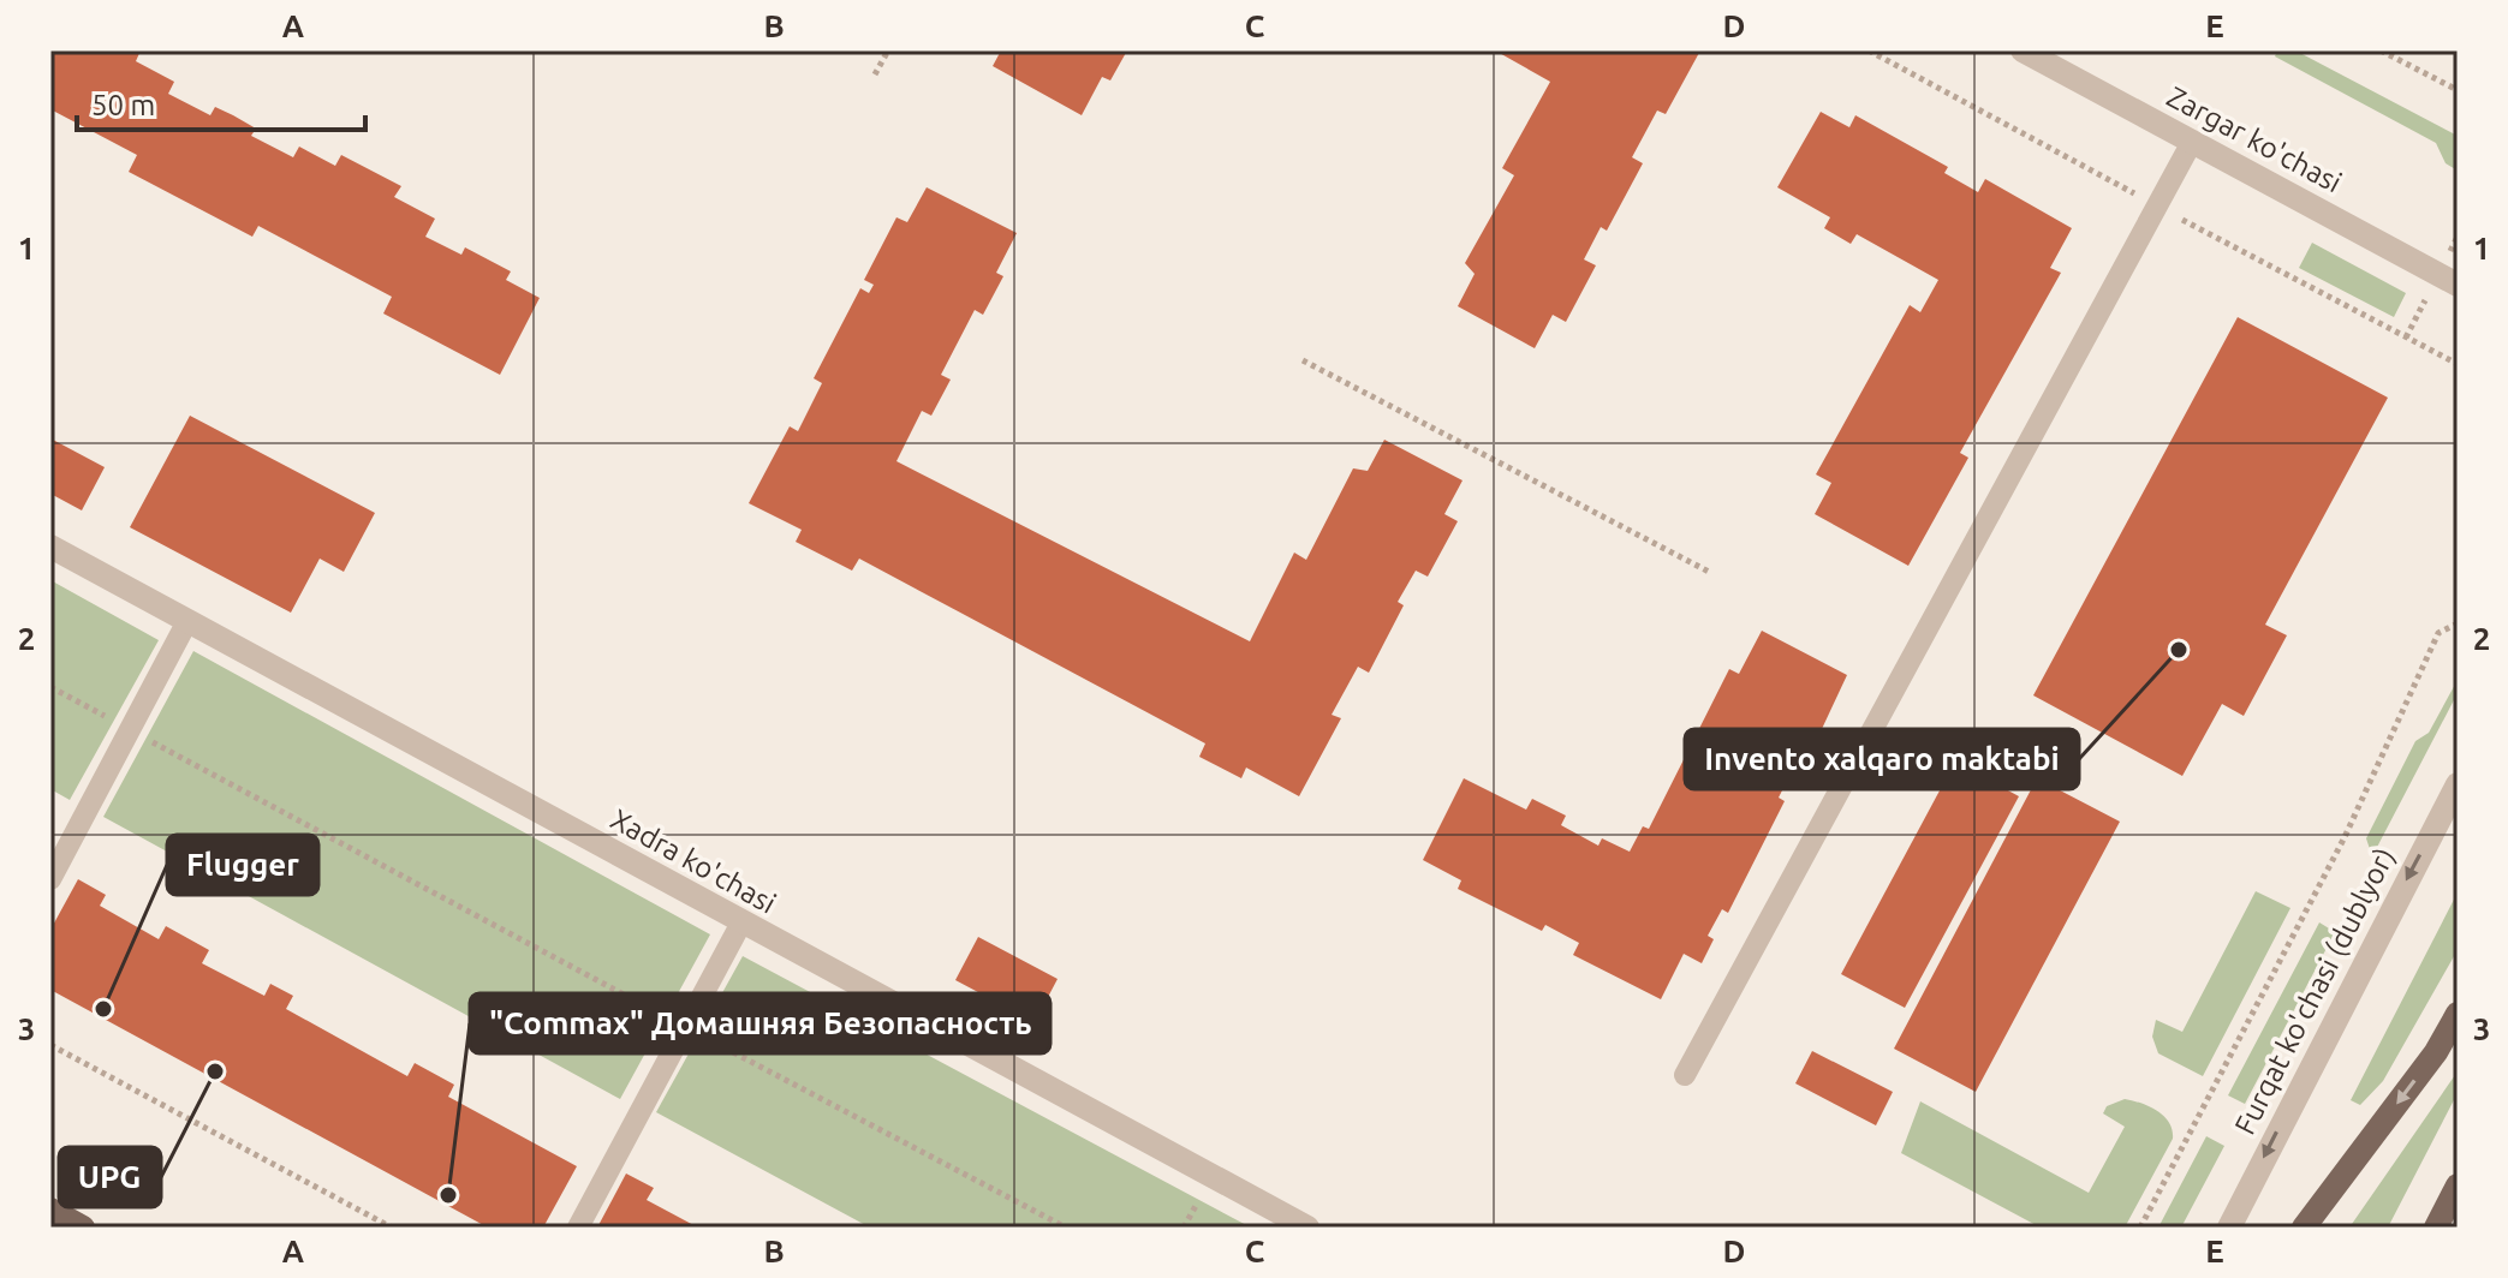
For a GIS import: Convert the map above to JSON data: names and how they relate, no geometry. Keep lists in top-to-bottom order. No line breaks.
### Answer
{"streets":{"street":["Zargar ko'chasi","Xadra ko'chasi","Furqat ko'chasi (dublyor)"]},"one_way":["Furqat ko'chasi (dublyor)"],"places":["Invento xalqaro maktabi","Flugger","UPG","\"Commax\" Домашняя Безопасность"],"scale_bar":"50 m","grid":{"columns":["A","B","C","D","E"],"rows":["1","2","3"]}}
